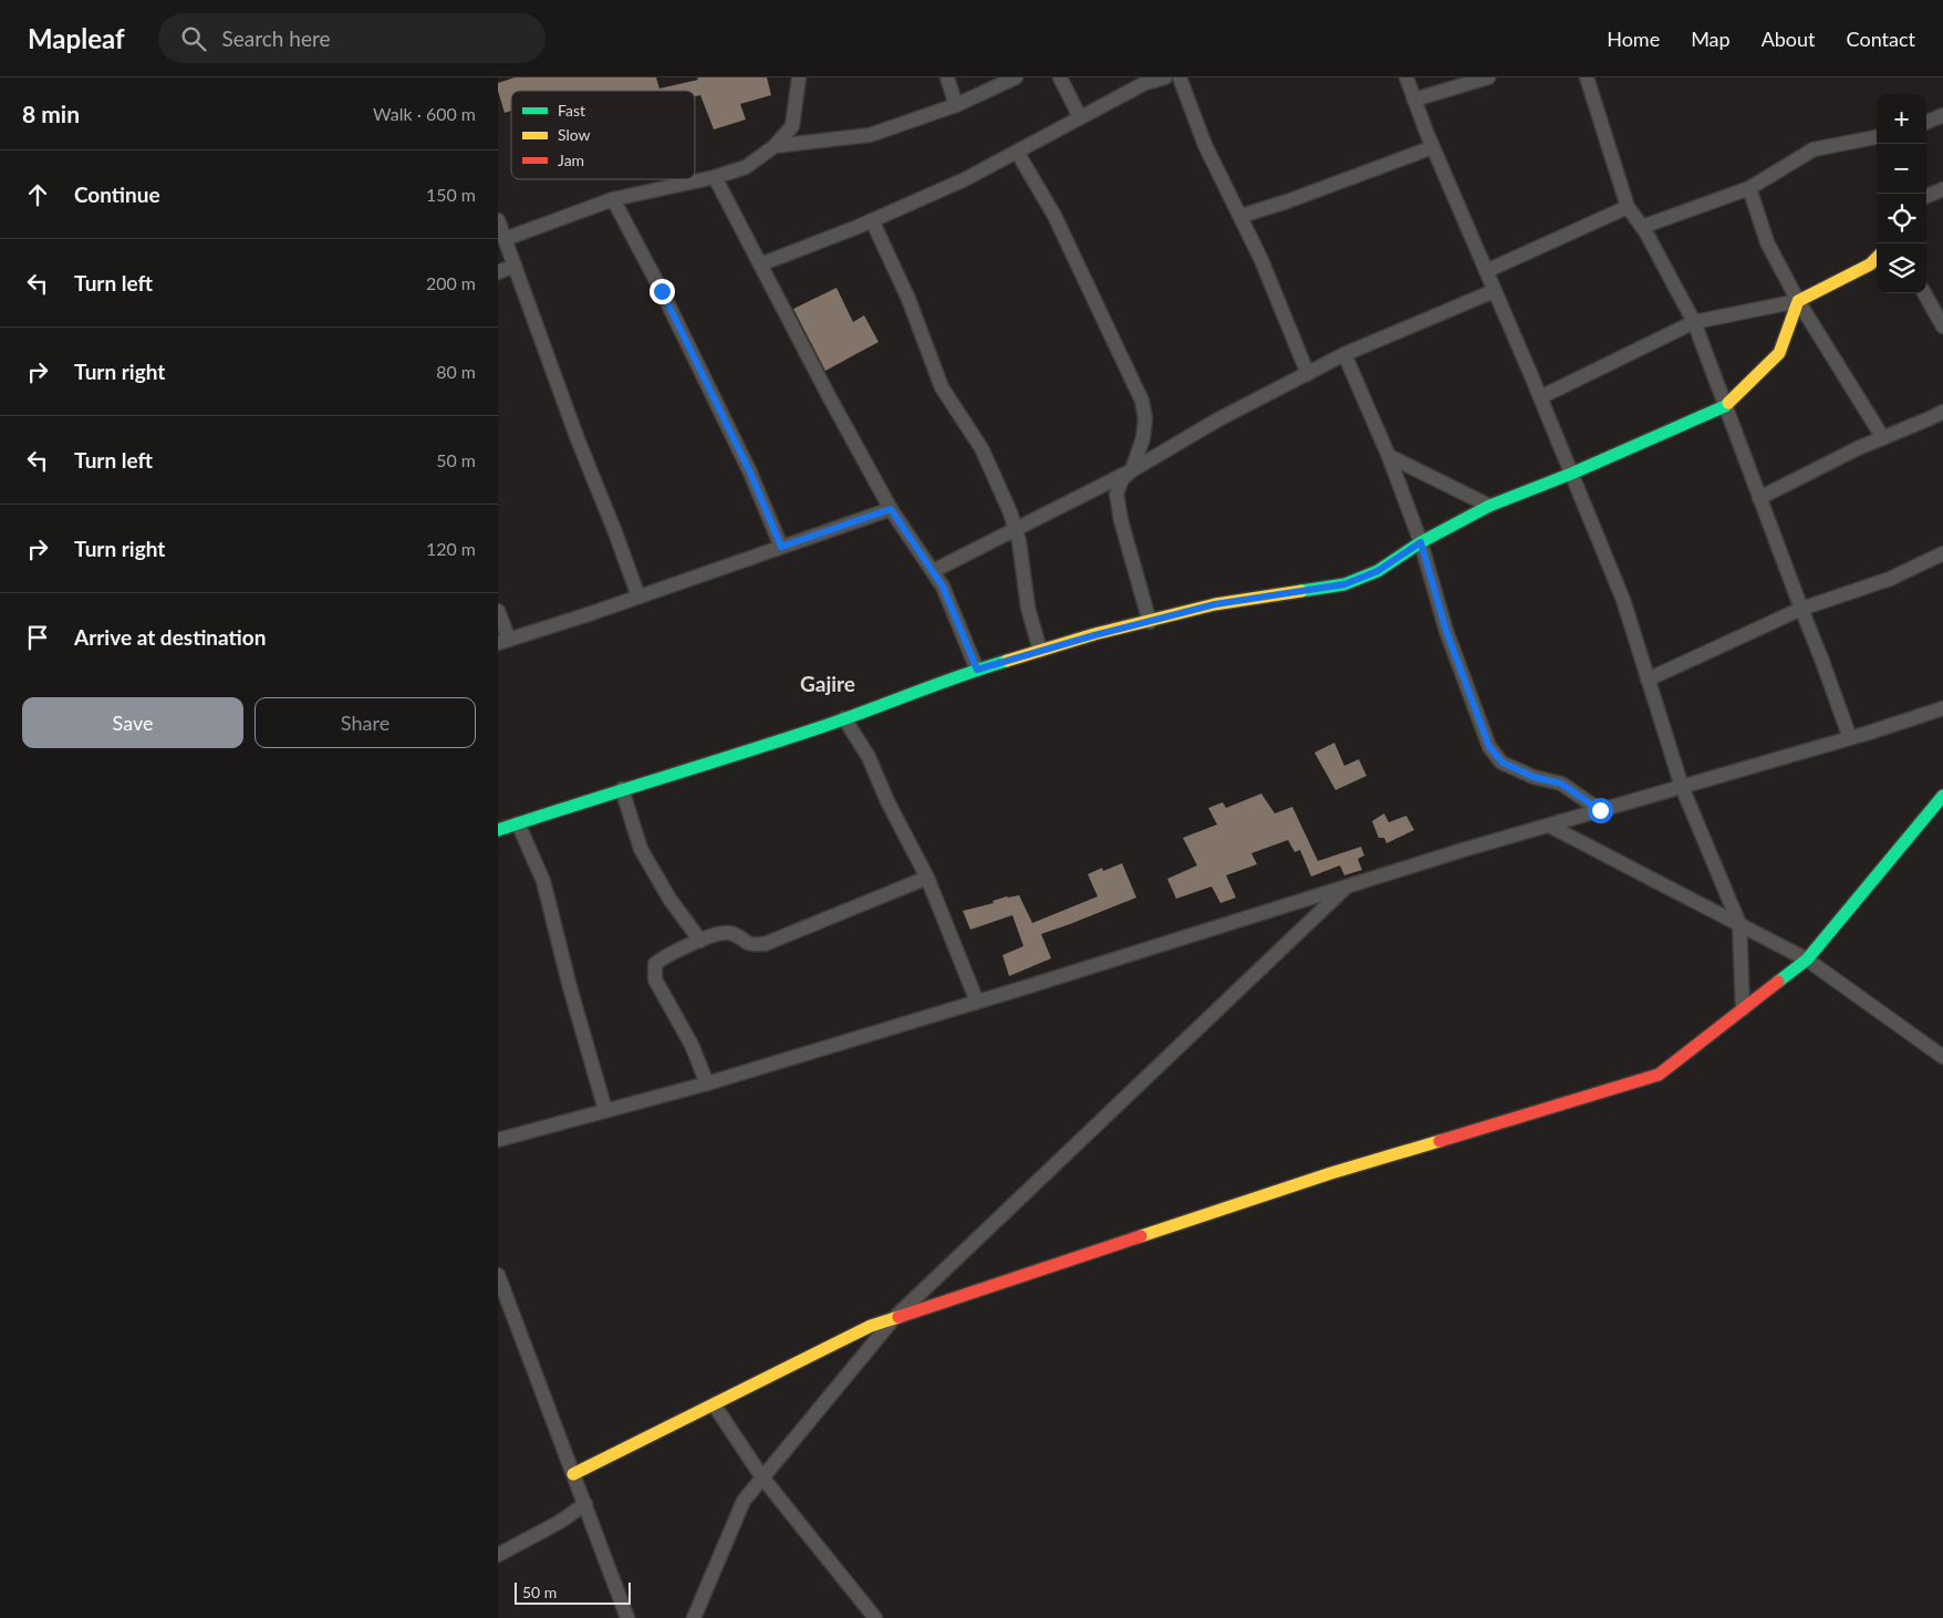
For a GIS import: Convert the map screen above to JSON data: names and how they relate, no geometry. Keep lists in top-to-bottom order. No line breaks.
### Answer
{"districts":["Gajire"],"legend":["Fast","Slow","Jam"],"scale_bar":"50 m","page":{"header":"Mapleaf","search":"Search here","nav":["Home","Map","About","Contact"],"heading":["8 min","Walk · 600 m"],"map_buttons":["+","−"],"list":[["Continue","150 m"],["Turn left","200 m"],["Turn right","80 m"],["Turn left","50 m"],["Turn right","120 m"],"Arrive at destination"],"buttons":["Save","Share"],"scale":"50 m"}}
